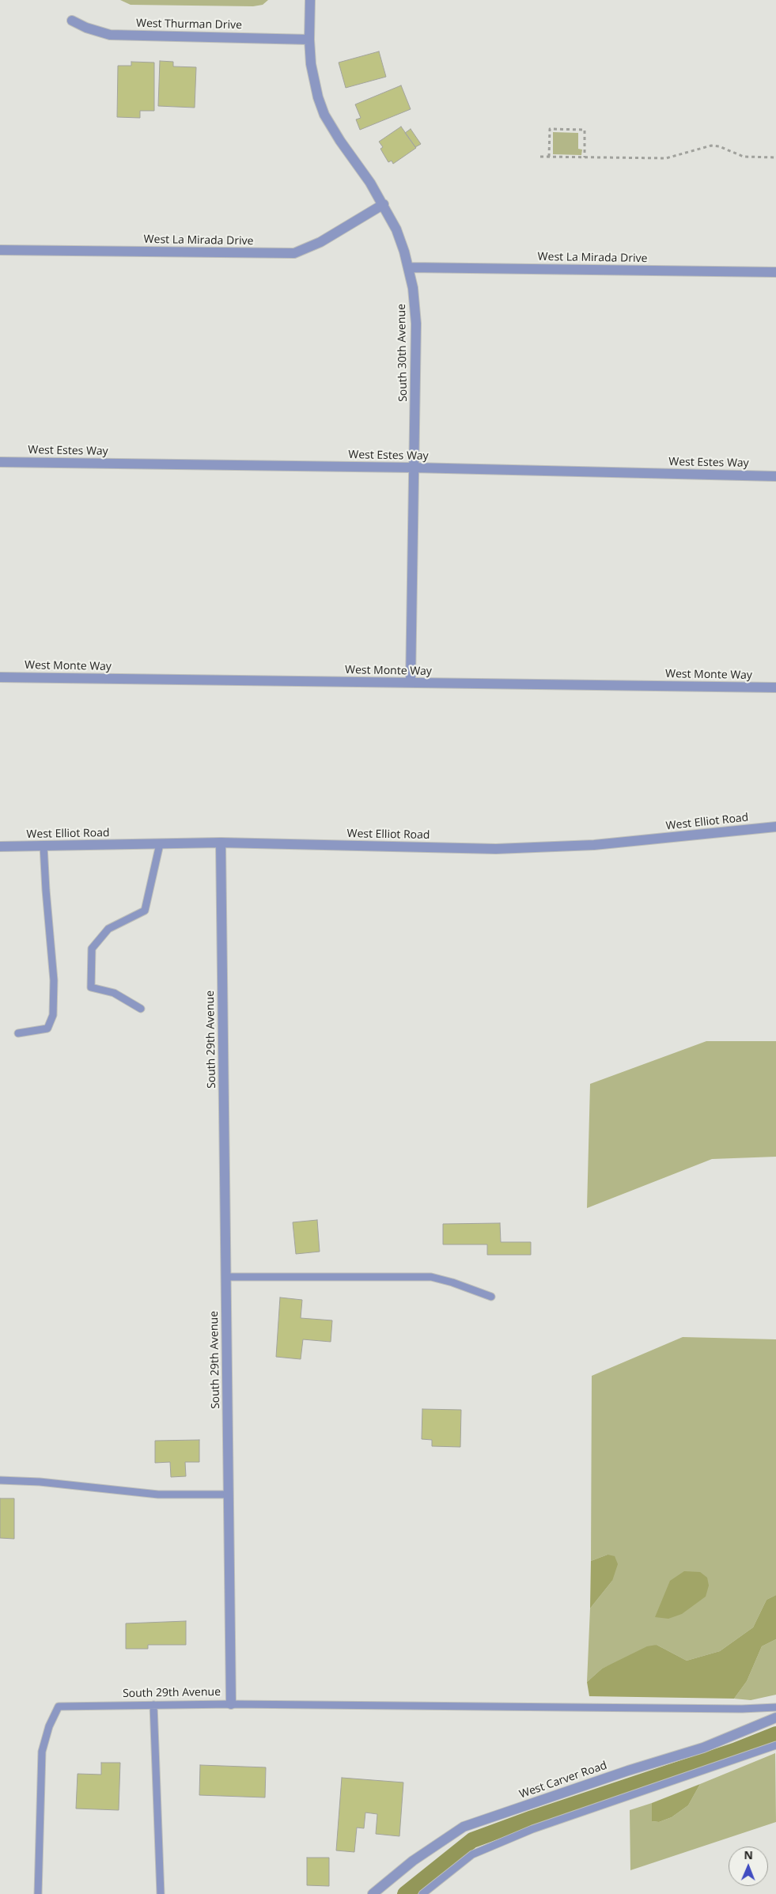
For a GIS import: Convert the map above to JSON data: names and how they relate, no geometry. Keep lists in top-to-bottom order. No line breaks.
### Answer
{"streets":{"street":["West Thurman Drive","West La Mirada Drive","South 30th Avenue","West Estes Way","West Monte Way","West Elliot Road","South 29th Avenue","West Carver Road"]},"crossings":[["West Thurman Drive","South 30th Avenue"],["West La Mirada Drive","South 30th Avenue"],["South 30th Avenue","West Estes Way"],["South 30th Avenue","West Monte Way"],["West Elliot Road","South 29th Avenue"]],"north":"top"}
